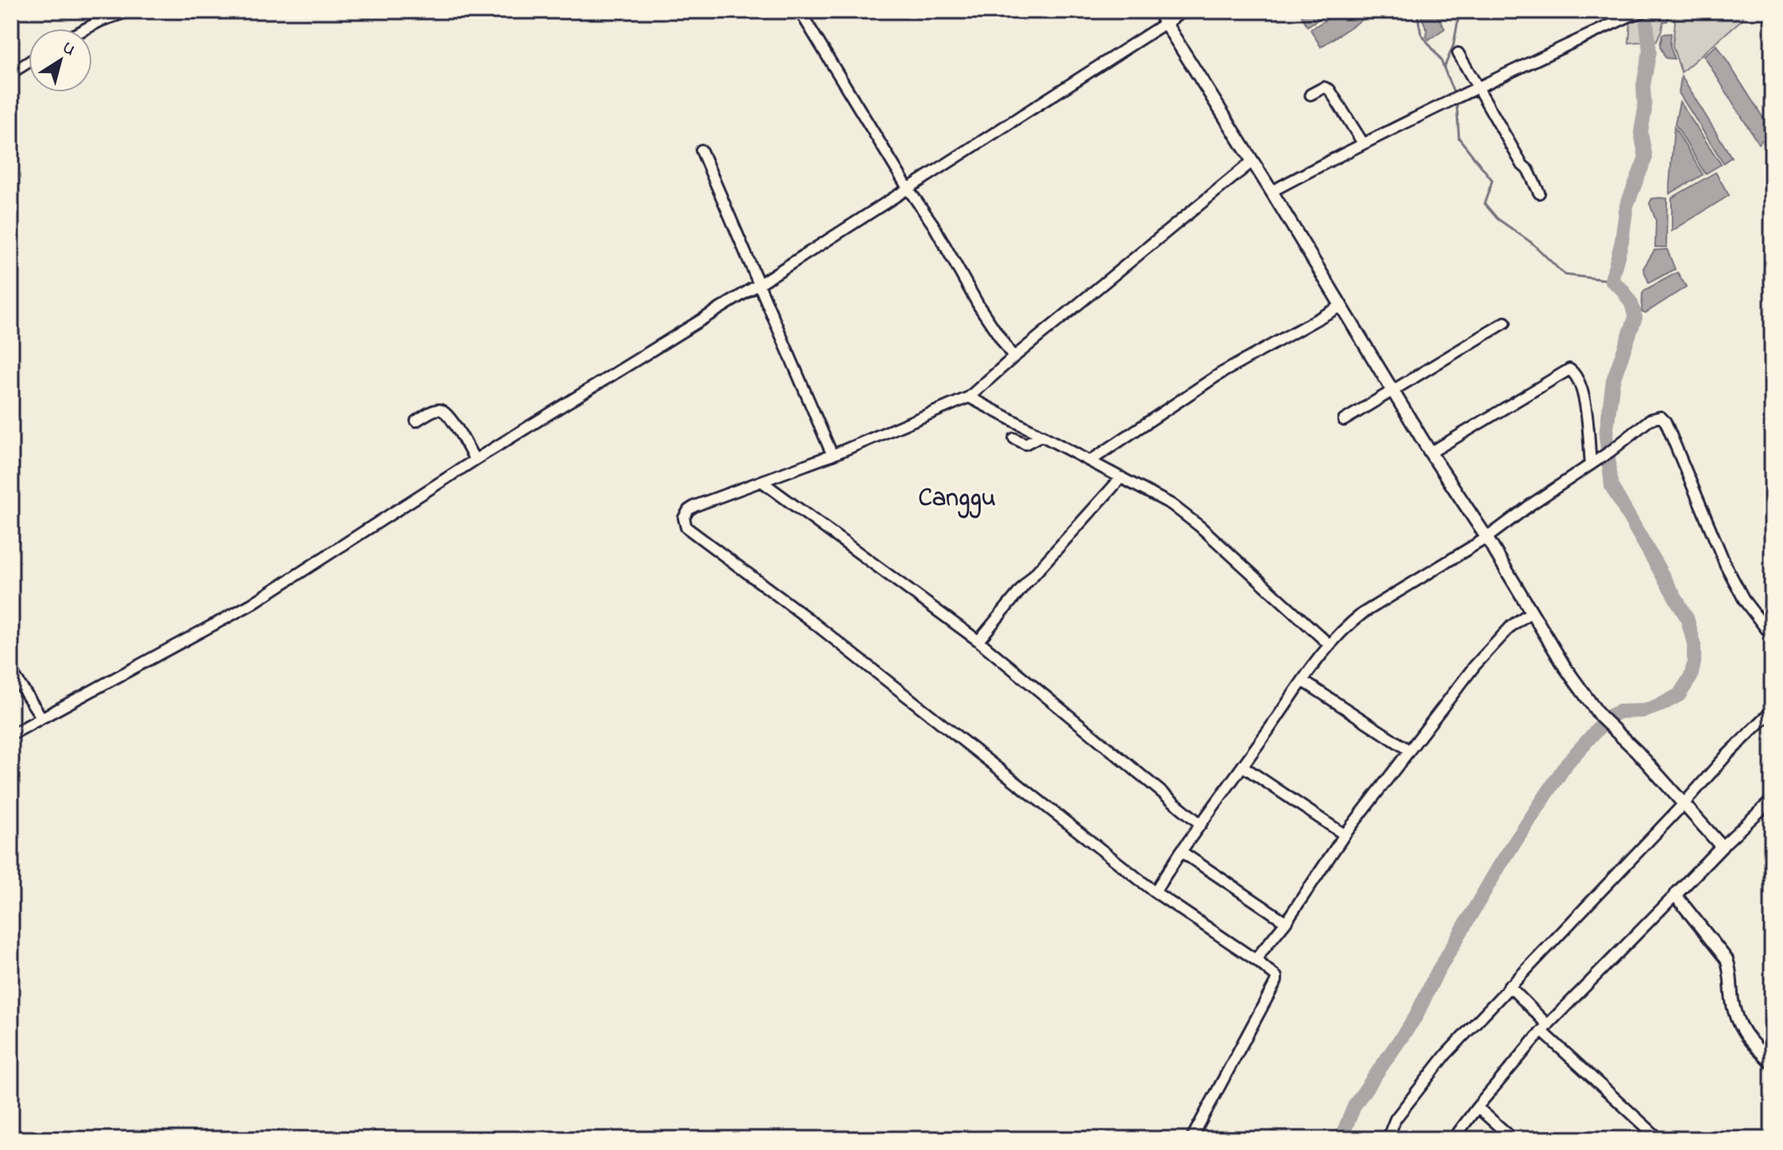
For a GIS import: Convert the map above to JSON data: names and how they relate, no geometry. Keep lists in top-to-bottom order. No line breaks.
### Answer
{"districts":["Canggu"],"north":"top right"}
